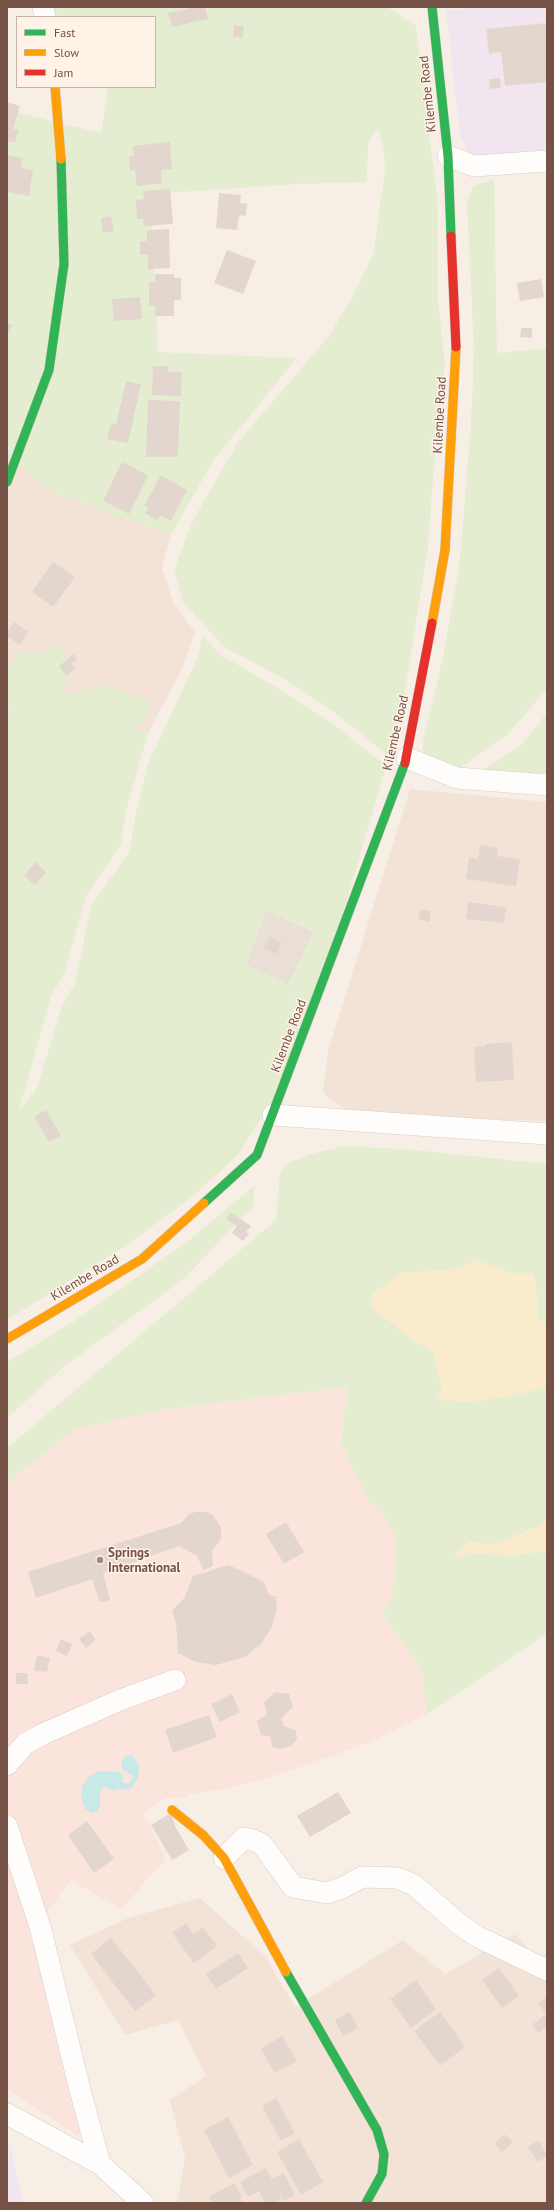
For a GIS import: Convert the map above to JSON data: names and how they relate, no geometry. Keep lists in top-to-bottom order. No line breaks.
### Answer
{"streets":{"main road":["Kilembe Road"]},"places":["Springs International"],"legend":["Fast","Slow","Jam"]}
